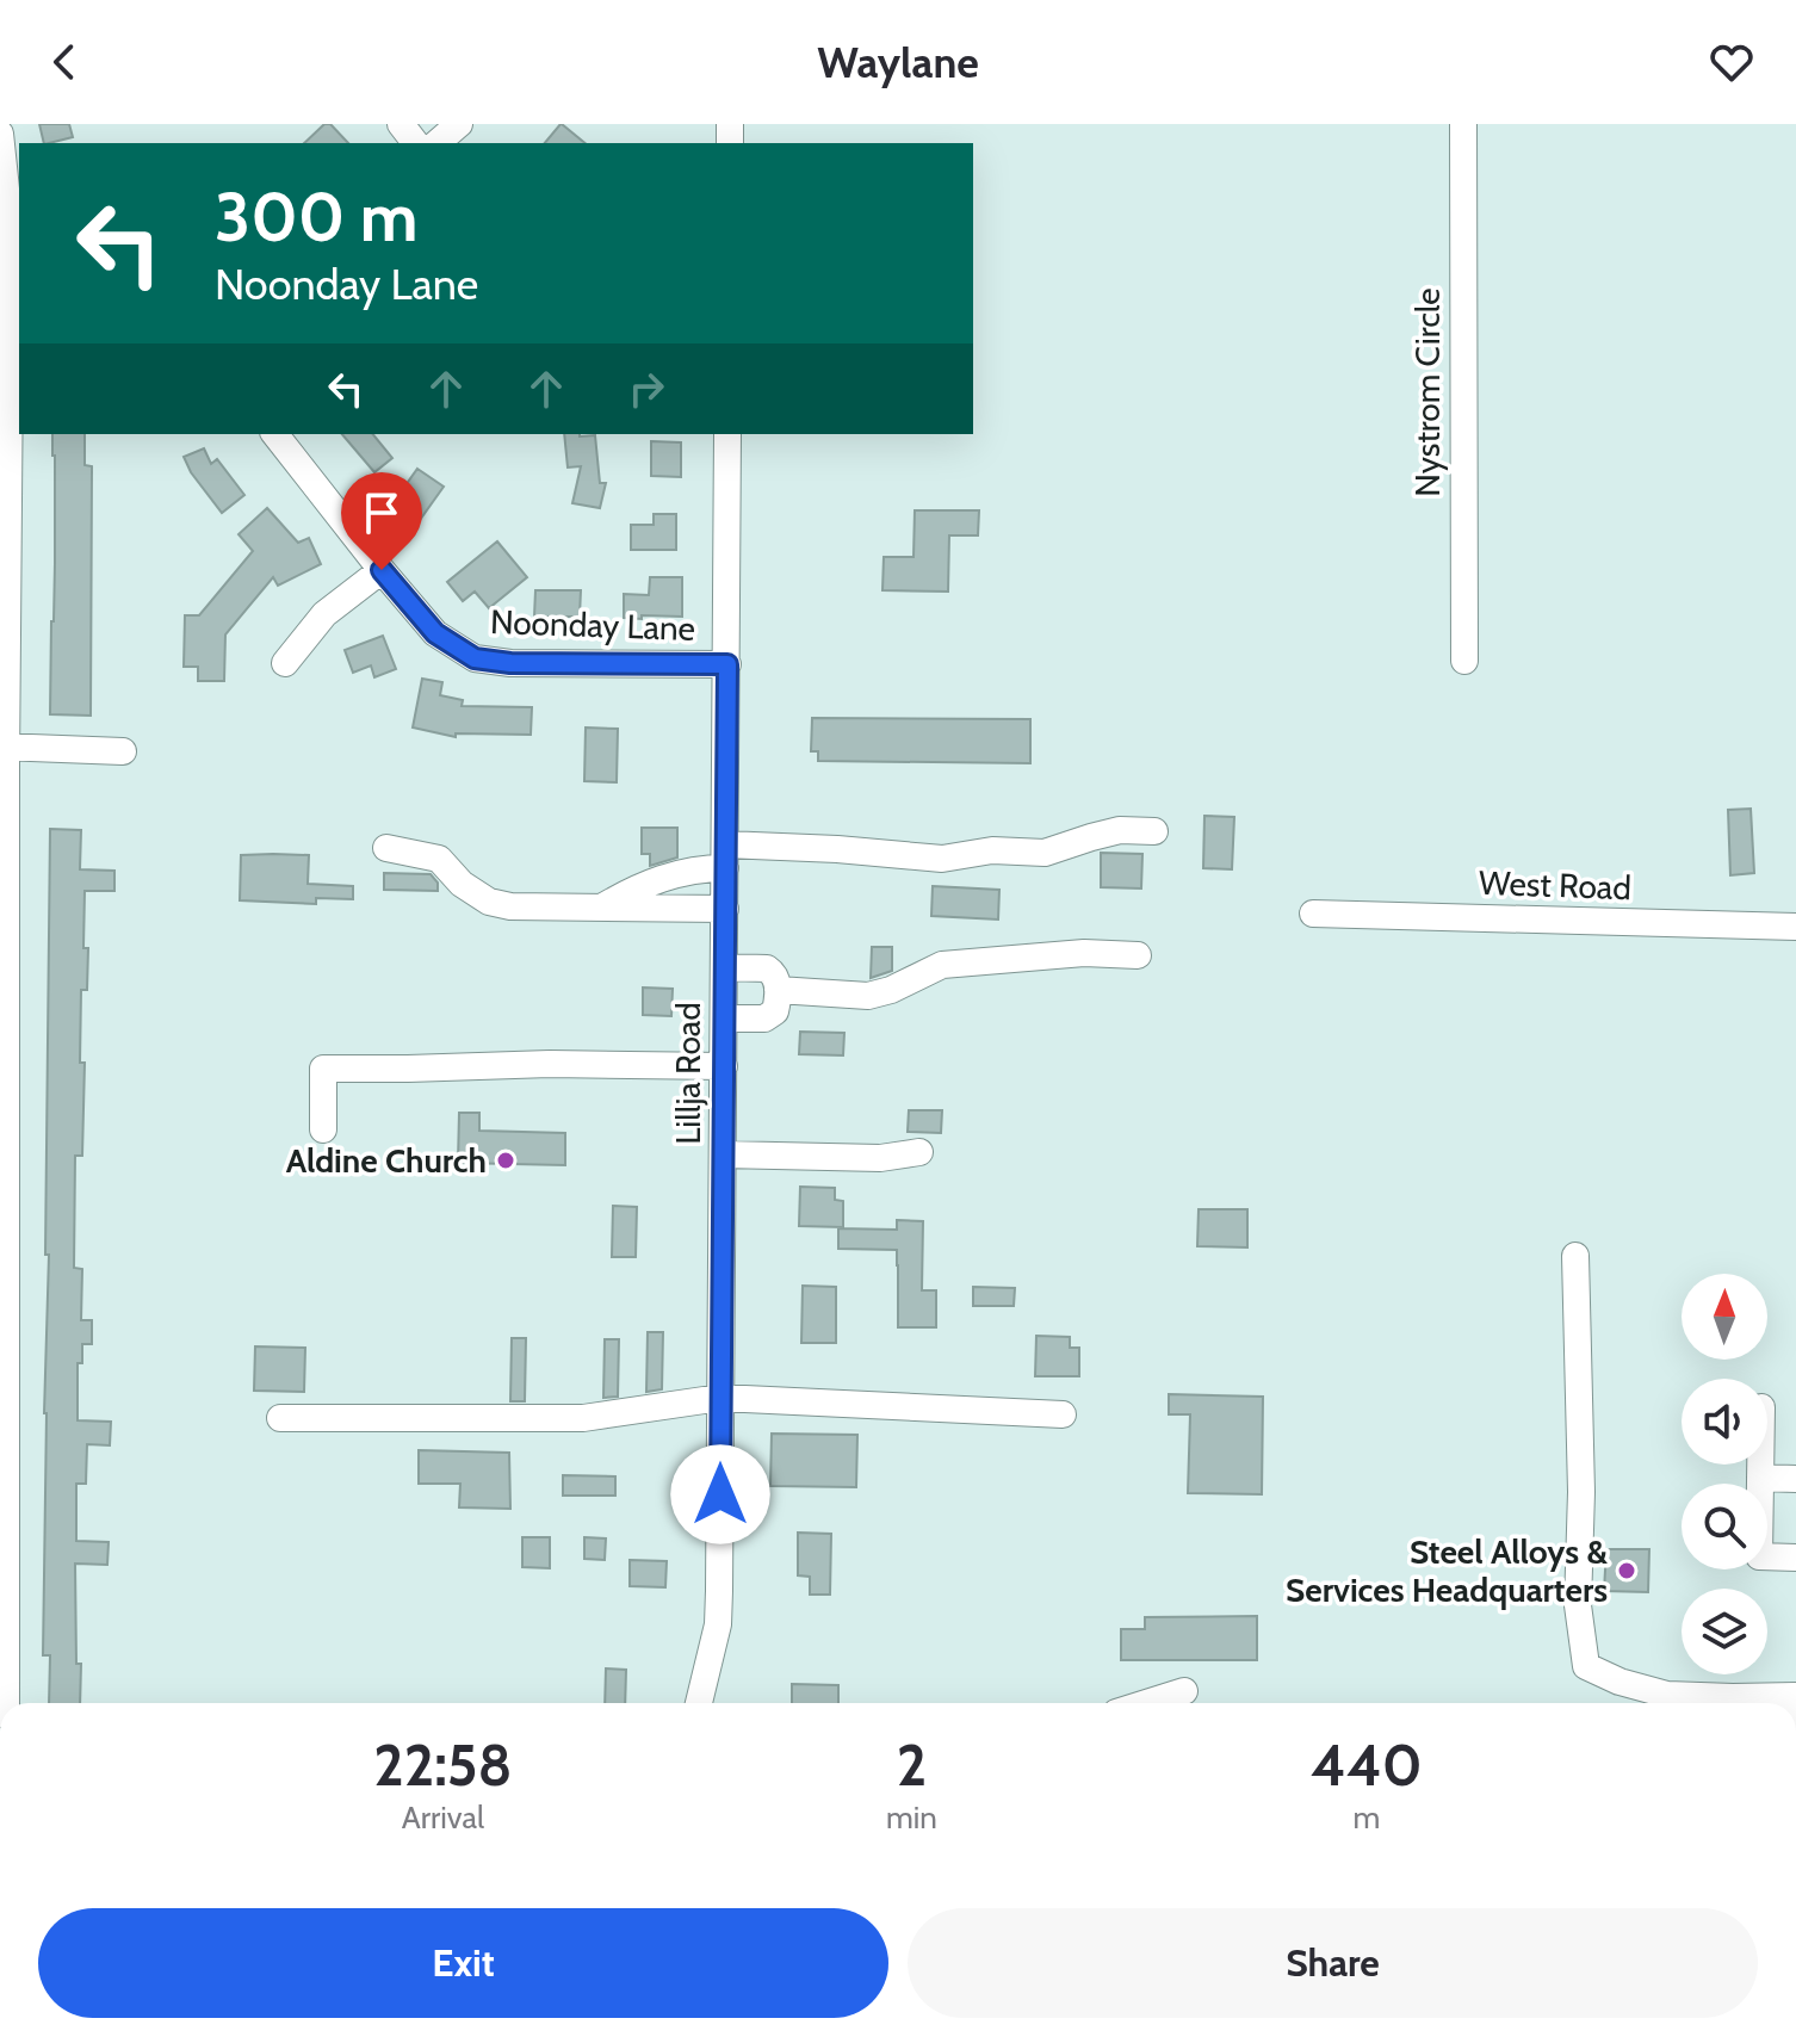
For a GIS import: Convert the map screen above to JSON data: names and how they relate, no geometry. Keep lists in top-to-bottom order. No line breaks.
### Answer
{"streets":{"street":["Nystrom Circle","Noonday Lane","West Road","Lillja Road"]},"crossings":[["Noonday Lane","Lillja Road"]],"places":["Aldine Church","Steel Alloys & Services Headquarters"],"north":"top","page":{"header":"Waylane","turn":["300 m","Noonday Lane"],"eta":["22:58","Arrival","2","min","440","m"],"buttons":["Exit","Share"]}}
